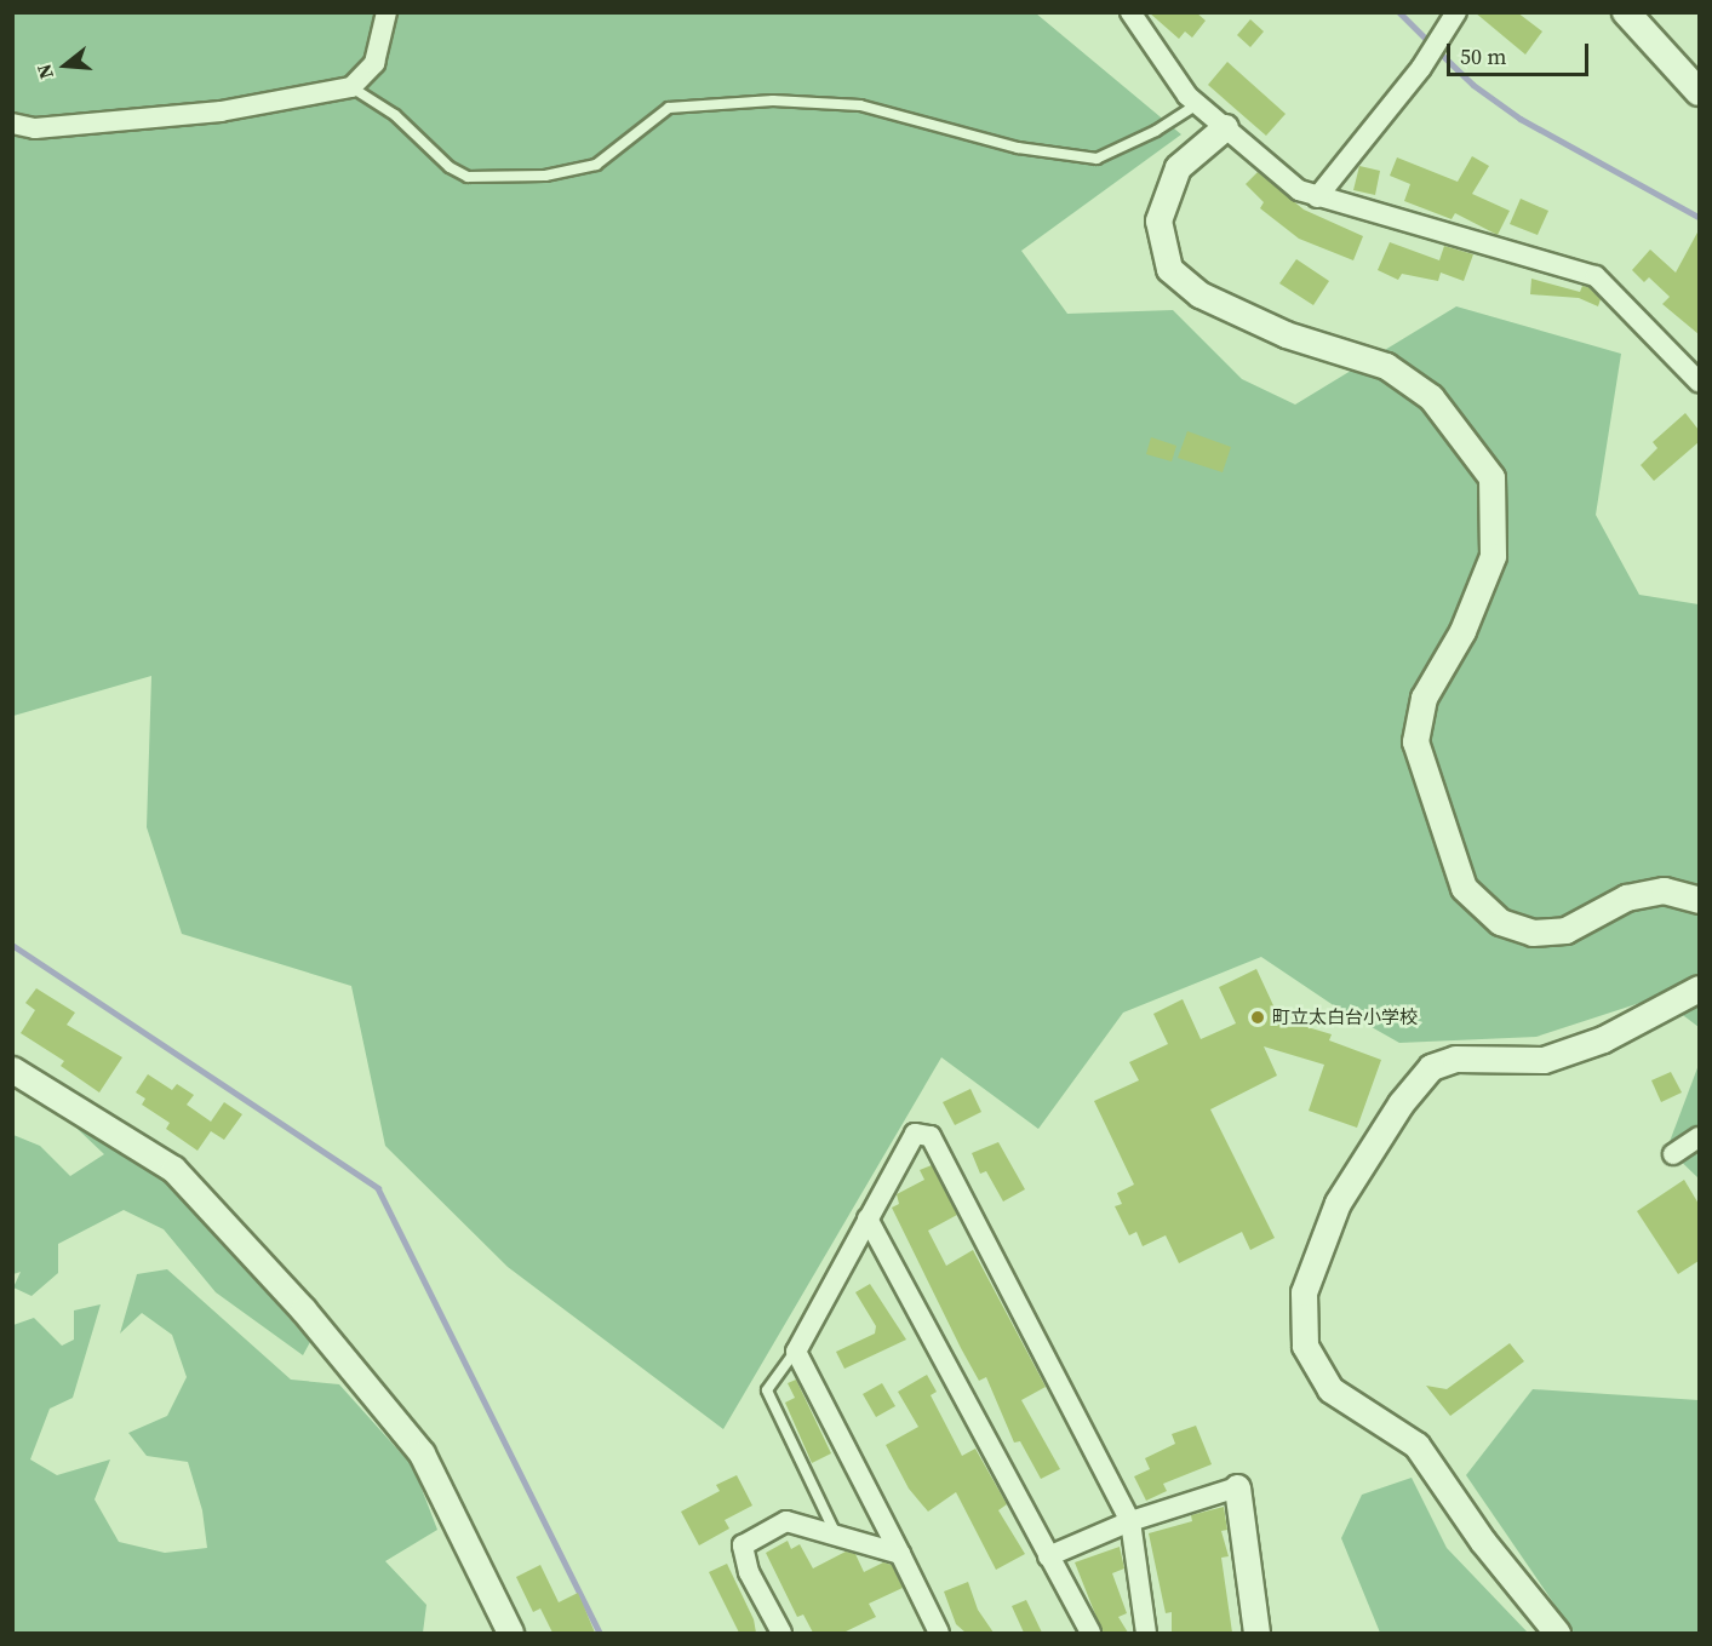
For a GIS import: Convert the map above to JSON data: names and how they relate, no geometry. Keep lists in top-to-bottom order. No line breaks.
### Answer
{"places":["町立太白台小学校"],"scale_bar":"50 m","north":"left"}
